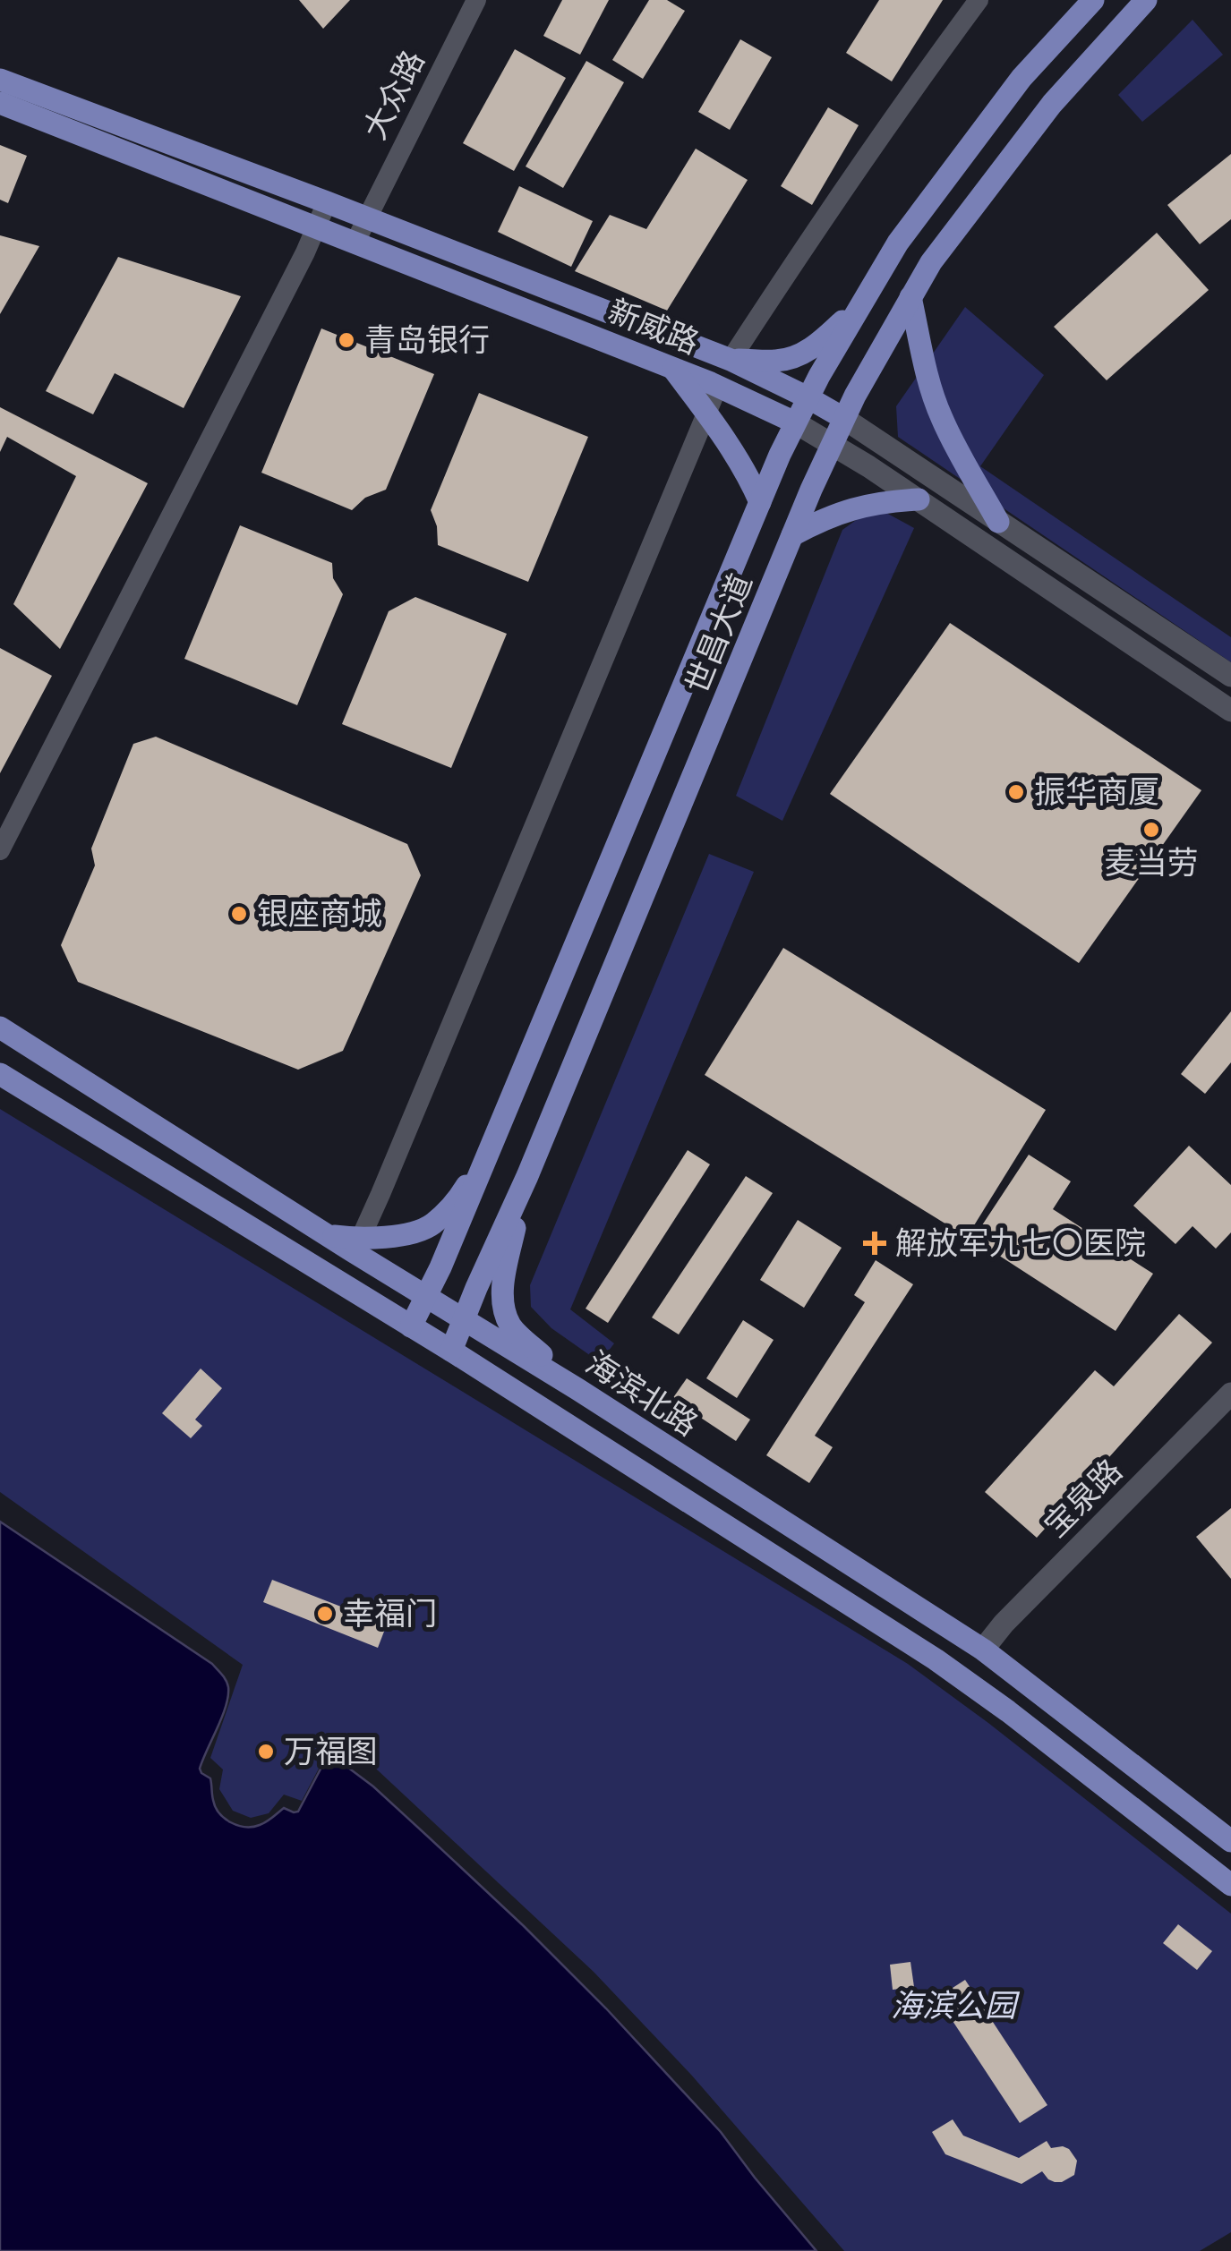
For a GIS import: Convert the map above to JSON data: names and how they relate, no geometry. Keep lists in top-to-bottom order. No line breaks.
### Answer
{"streets":{"main road":["新威路","世昌大道","海滨北路","宝泉路"],"street":["大众路"]},"crossings":[["大众路","新威路"],["新威路","世昌大道"],["世昌大道","海滨北路"],["海滨北路","宝泉路"]],"parks":["海滨公园"],"places":{"other":["青岛银行","振华商厦","麦当劳","银座商城","幸福门","万福图"],"health":["解放军九七〇医院"]}}
